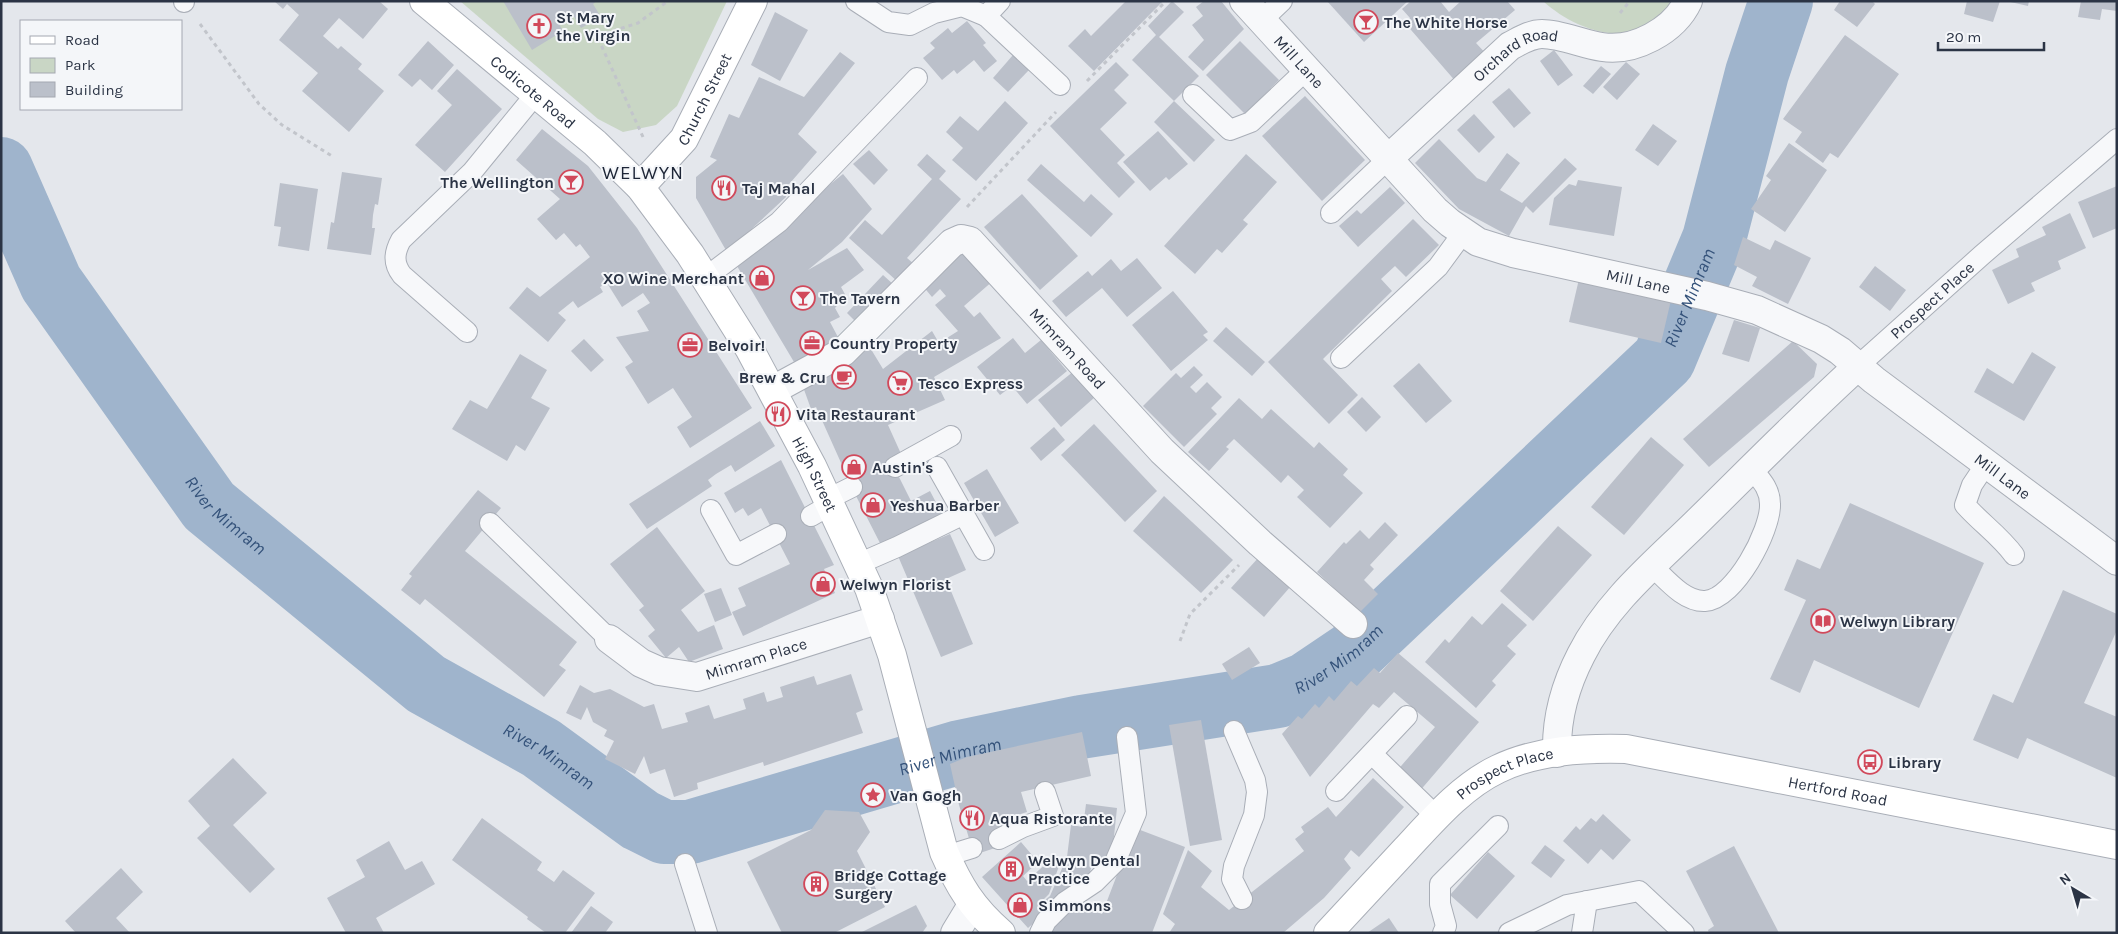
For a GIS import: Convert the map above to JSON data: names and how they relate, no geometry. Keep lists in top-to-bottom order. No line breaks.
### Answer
{"streets":{"street":["Orchard Road","Mill Lane","Codicote Road","Church Street","Prospect Place","Mimram Road","High Street","Mimram Place","Hertford Road"]},"crossings":[["Orchard Road","Mill Lane"],["Mill Lane","Prospect Place"],["Codicote Road","Church Street"],["Codicote Road","High Street"],["Church Street","High Street"],["Prospect Place","Hertford Road"],["High Street","Mimram Place"]],"districts":["WELWYN"],"water":["River Mimram"],"places":{"bar":["The White Horse","The Wellington","The Tavern"],"church":["St Mary the Virgin"],"restaurant":["Taj Mahal","Vita Restaurant","Aqua Ristorante"],"shop":["XO Wine Merchant","Austin's","Yeshua Barber","Welwyn Florist","Simmons"],"office":["Country Property","Belvoir!"],"cafe":["Brew & Cru"],"supermarket":["Tesco Express"],"library":["Welwyn Library"],"bus stop":["Library"],"place":["Van Gogh"],"building":["Welwyn Dental Practice","Bridge Cottage Surgery"]},"legend":["Road","Park","Building"],"scale_bar":"20 m","north":"top left"}
